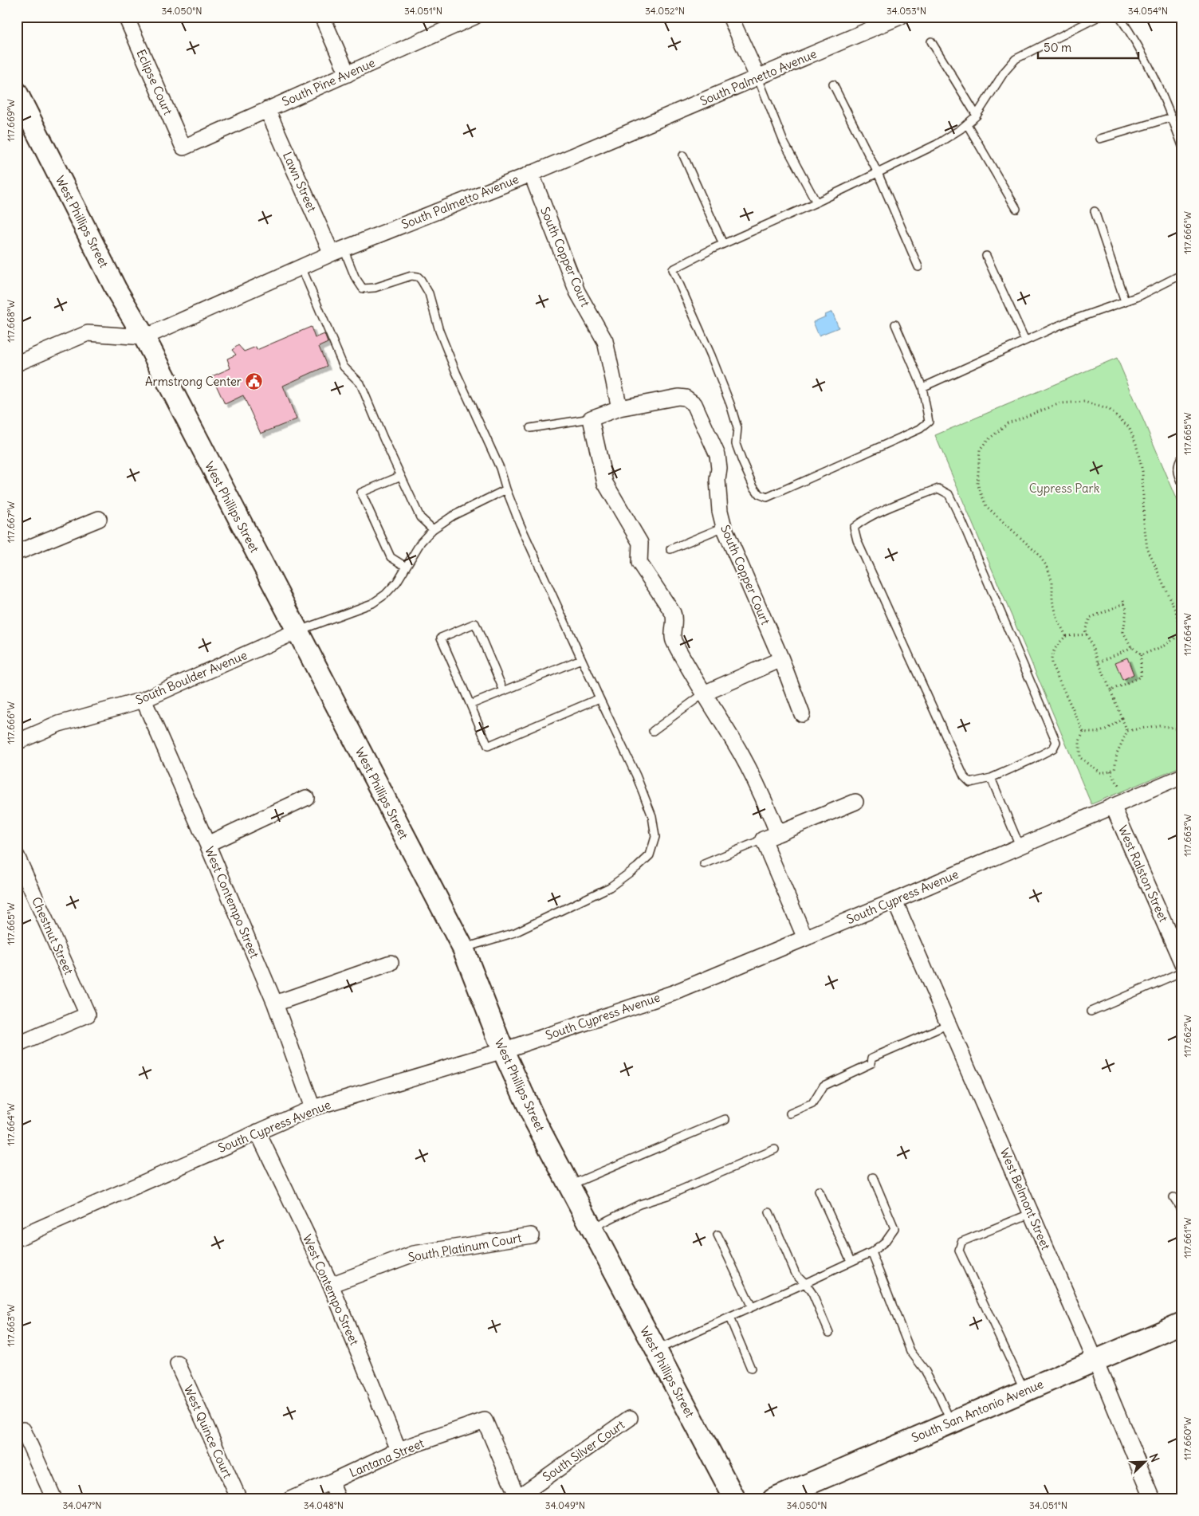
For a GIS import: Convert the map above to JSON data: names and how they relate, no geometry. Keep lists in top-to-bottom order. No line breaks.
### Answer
{"streets":{"street":["South Palmetto Avenue","Eclipse Court","South Pine Avenue","Lawn Street","West Phillips Street","South Copper Court","South Boulder Avenue","West Ralston Street","South Cypress Avenue","West Contempo Street","Chestnut Street","West Belmont Street","South Platinum Court","South San Antonio Avenue","West Quince Court","South Silver Court","Lantana Street"]},"crossings":[["South Palmetto Avenue","Lawn Street"],["South Palmetto Avenue","West Phillips Street"],["South Palmetto Avenue","South Copper Court"],["Eclipse Court","South Pine Avenue"],["South Pine Avenue","Lawn Street"],["West Phillips Street","South Boulder Avenue"],["West Phillips Street","South Cypress Avenue"],["South Boulder Avenue","West Contempo Street"],["West Ralston Street","South Cypress Avenue"],["South Cypress Avenue","West Contempo Street"],["South Cypress Avenue","West Belmont Street"],["West Contempo Street","South Platinum Court"],["West Contempo Street","Lantana Street"],["West Belmont Street","South San Antonio Avenue"],["South Silver Court","Lantana Street"]],"parks":["Cypress Park"],"places":{"public building":["Armstrong Center"]},"scale_bar":"50 m","north":"top right","coordinates":["34.050°N","34.051°N","34.052°N","34.053°N","34.054°N","117.669°W","117.666°W","117.668°W","117.665°W","117.667°W","117.664°W","117.663°W","117.662°W","117.661°W","117.660°W","34.047°N","34.048°N","34.049°N"]}
